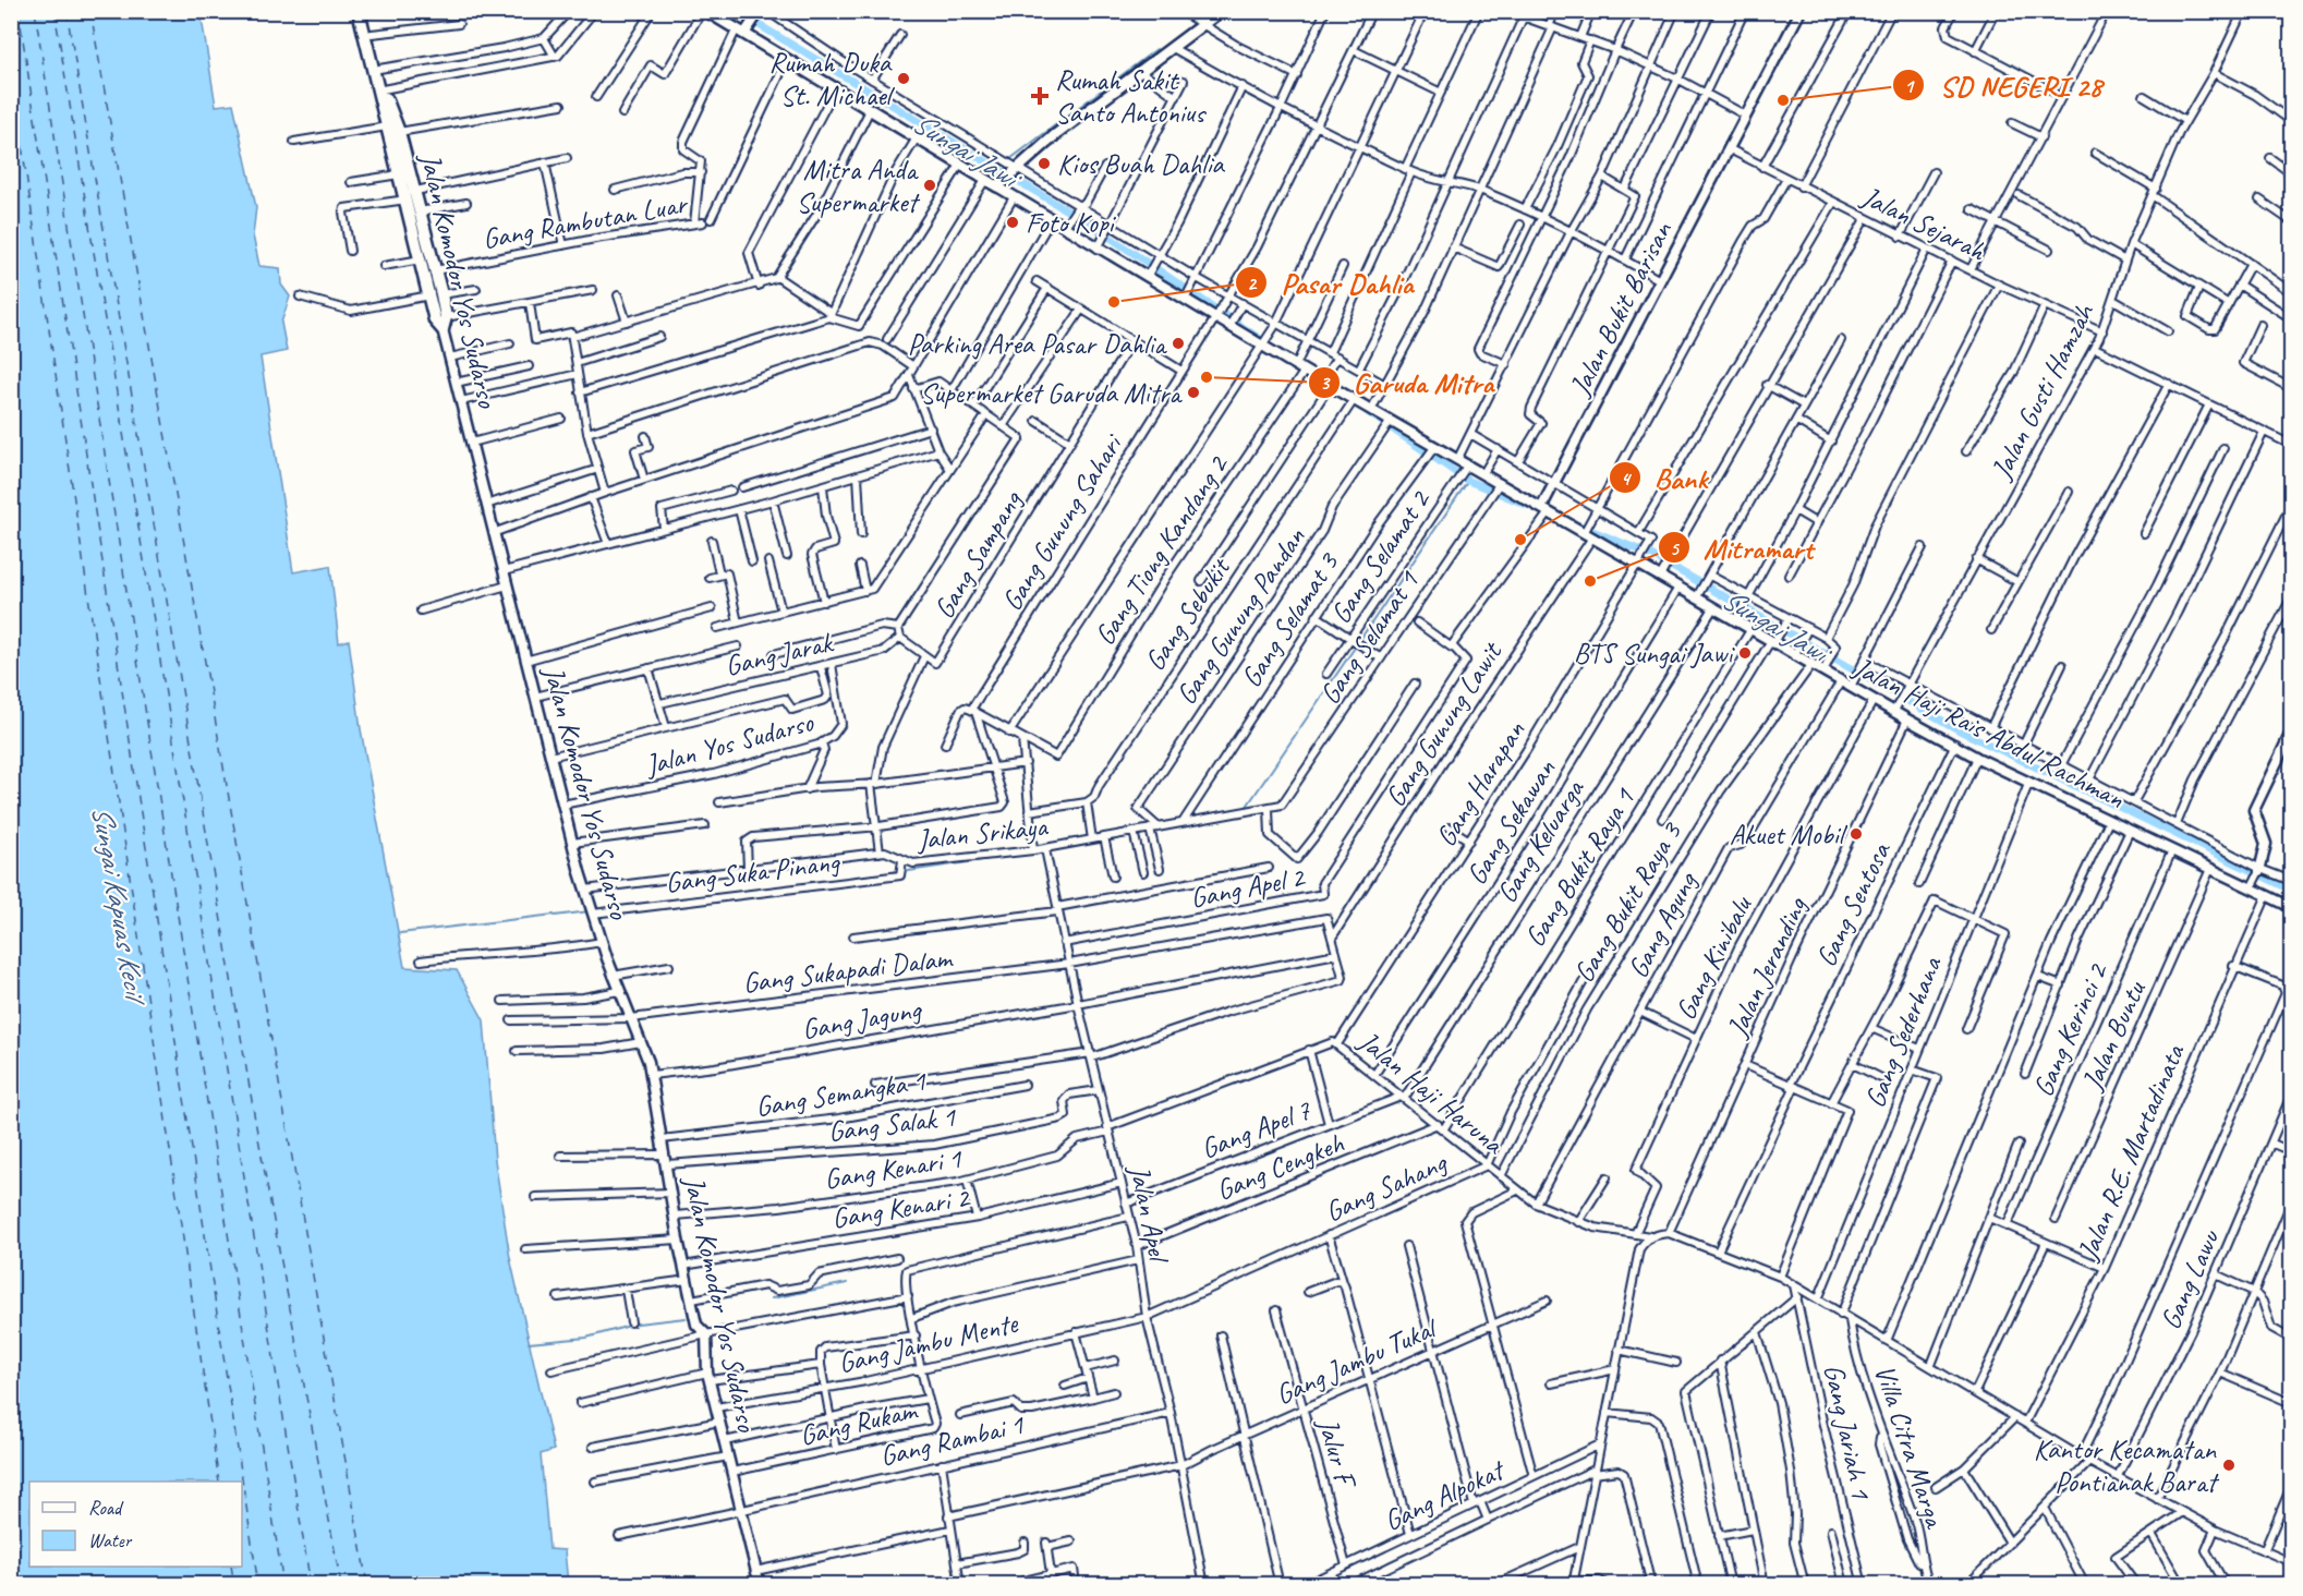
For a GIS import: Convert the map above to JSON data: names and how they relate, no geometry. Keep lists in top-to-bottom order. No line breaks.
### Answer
{"streets":{"highway":["Jalan Komodor Yos Sudarso"],"street":["Gang Rambutan Luar","Jalan Sejarah","Jalan Bukit Barisan","Jalan Gusti Hamzah","Gang Gunung Sahari","Gang Tiong Kandang 2","Gang Sampang","Gang Selamat 2","Gang Sebukit","Gang Gunung Pandan","Gang Selamat 3","Gang Selamat 1","Gang Jarak","Gang Gunung Lawit","Jalan Haji Rais Abdul Rachman","Jalan Yos Sudarso","Gang Harapan","Gang Sekawan","Jalan Srikaya","Gang Keluarga","Gang Bukit Raya 1","Gang Suka Pinang","Gang Apel 2","Gang Bukit Raya 3","Gang Sentosa","Gang Agung","Gang Kinibalu","Jalan Jeranding","Gang Sukapadi Dalam","Gang Jagung","Gang Kerinci 2","Gang Sederhana","Jalan Buntu","Jalan Haji Haruna","Gang Semangka 1","Gang Salak 1","Gang Apel 7","Jalan R.E. Martadinata","Gang Cengkeh","Gang Kenari 1","Gang Sahang","Gang Kenari 2","Jalan Apel","Gang Lawu","Gang Jambu Mente","Gang Jambu Tukal","Gang Rukam","Gang Jariah 1","Gang Rambai 1","Villa Citra Marga","Jalur F","Gang Alpokat"]},"crossings":[["Gang Rambutan Luar","Jalan Komodor Yos Sudarso"],["Jalan Sejarah","Jalan Bukit Barisan"],["Jalan Sejarah","Jalan Gusti Hamzah"],["Jalan Sejarah","Gang Gunung Lawit"],["Jalan Komodor Yos Sudarso","Jalan Yos Sudarso"],["Jalan Komodor Yos Sudarso","Jalan Srikaya"],["Jalan Komodor Yos Sudarso","Gang Suka Pinang"],["Jalan Komodor Yos Sudarso","Gang Sukapadi Dalam"],["Jalan Komodor Yos Sudarso","Gang Jagung"],["Jalan Komodor Yos Sudarso","Gang Semangka 1"],["Jalan Komodor Yos Sudarso","Gang Salak 1"],["Jalan Komodor Yos Sudarso","Gang Kenari 1"],["Jalan Komodor Yos Sudarso","Gang Kenari 2"],["Jalan Komodor Yos Sudarso","Gang Jambu Mente"],["Jalan Komodor Yos Sudarso","Gang Rukam"],["Jalan Komodor Yos Sudarso","Gang Rambai 1"],["Jalan Bukit Barisan","Jalan Haji Rais Abdul Rachman"],["Jalan Gusti Hamzah","Jalan Haji Rais Abdul Rachman"],["Gang Gunung Sahari","Jalan Haji Rais Abdul Rachman"],["Gang Tiong Kandang 2","Jalan Haji Rais Abdul Rachman"],["Gang Selamat 2","Jalan Haji Rais Abdul Rachman"],["Gang Sebukit","Jalan Haji Rais Abdul Rachman"],["Gang Gunung Pandan","Jalan Haji Rais Abdul Rachman"],["Gang Gunung Pandan","Jalan Srikaya"],["Gang Selamat 3","Jalan Haji Rais Abdul Rachman"],["Gang Selamat 3","Jalan Srikaya"],["Gang Selamat 1","Jalan Haji Rais Abdul Rachman"],["Gang Selamat 1","Jalan Srikaya"],["Gang Jarak","Jalan Yos Sudarso"],["Gang Gunung Lawit","Jalan Haji Rais Abdul Rachman"],["Gang Gunung Lawit","Gang Sukapadi Dalam"],["Jalan Haji Rais Abdul Rachman","Gang Harapan"],["Jalan Haji Rais Abdul Rachman","Gang Sekawan"],["Jalan Haji Rais Abdul Rachman","Gang Keluarga"],["Jalan Haji Rais Abdul Rachman","Gang Bukit Raya 1"],["Jalan Haji Rais Abdul Rachman","Gang Bukit Raya 3"],["Jalan Haji Rais Abdul Rachman","Gang Sentosa"],["Jalan Haji Rais Abdul Rachman","Gang Agung"],["Jalan Haji Rais Abdul Rachman","Gang Kinibalu"],["Jalan Haji Rais Abdul Rachman","Jalan Jeranding"],["Jalan Haji Rais Abdul Rachman","Gang Kerinci 2"],["Jalan Haji Rais Abdul Rachman","Gang Sederhana"],["Jalan Haji Rais Abdul Rachman","Jalan Buntu"],["Jalan Haji Rais Abdul Rachman","Jalan R.E. Martadinata"],["Gang Harapan","Jalan Haji Haruna"],["Gang Sekawan","Jalan Haji Haruna"],["Jalan Srikaya","Gang Suka Pinang"],["Jalan Srikaya","Jalan Apel"],["Gang Keluarga","Jalan Haji Haruna"],["Gang Keluarga","Gang Apel 7"],["Gang Bukit Raya 1","Jalan Haji Haruna"],["Gang Bukit Raya 1","Gang Cengkeh"],["Gang Apel 2","Jalan Apel"],["Gang Bukit Raya 3","Jalan Haji Haruna"],["Gang Agung","Jalan Haji Haruna"],["Gang Kinibalu","Jalan Haji Haruna"],["Jalan Jeranding","Jalan Haji Haruna"],["Gang Sukapadi Dalam","Jalan Apel"],["Gang Jagung","Jalan Apel"],["Jalan Haji Haruna","Gang Apel 7"],["Jalan Haji Haruna","Gang Cengkeh"],["Jalan Haji Haruna","Gang Kenari 1"],["Jalan Haji Haruna","Gang Sahang"],["Jalan Haji Haruna","Jalan Apel"],["Gang Salak 1","Jalan Apel"],["Gang Apel 7","Jalan Apel"],["Gang Cengkeh","Jalan Apel"],["Gang Kenari 1","Jalan Apel"],["Gang Sahang","Jalan Apel"],["Gang Sahang","Gang Jambu Mente"],["Gang Kenari 2","Jalan Apel"],["Jalan Apel","Gang Jambu Mente"],["Jalan Apel","Gang Jambu Tukal"],["Jalan Apel","Gang Rukam"],["Jalan Apel","Gang Rambai 1"],["Gang Jambu Mente","Gang Rukam"],["Gang Jambu Tukal","Jalur F"],["Jalur F","Gang Alpokat"]],"water":["Sungai Jawi","Sungai Kapuas Kecil"],"places":{"other":["Rumah Duka St. Michael","SD NEGERI 28","Kios Buah Dahlia","Mitra Anda Supermarket","Foto Kopi","Pasar Dahlia","Parking Area Pasar Dahlia","Garuda Mitra","Supermarket Garuda Mitra","Bank","Mitramart","BTS Sungai Jawi","Akuet Mobil","Kantor Kecamatan Pontianak Barat"],"health":["Rumah Sakit Santo Antonius"]},"legend":["Road","Water"]}
